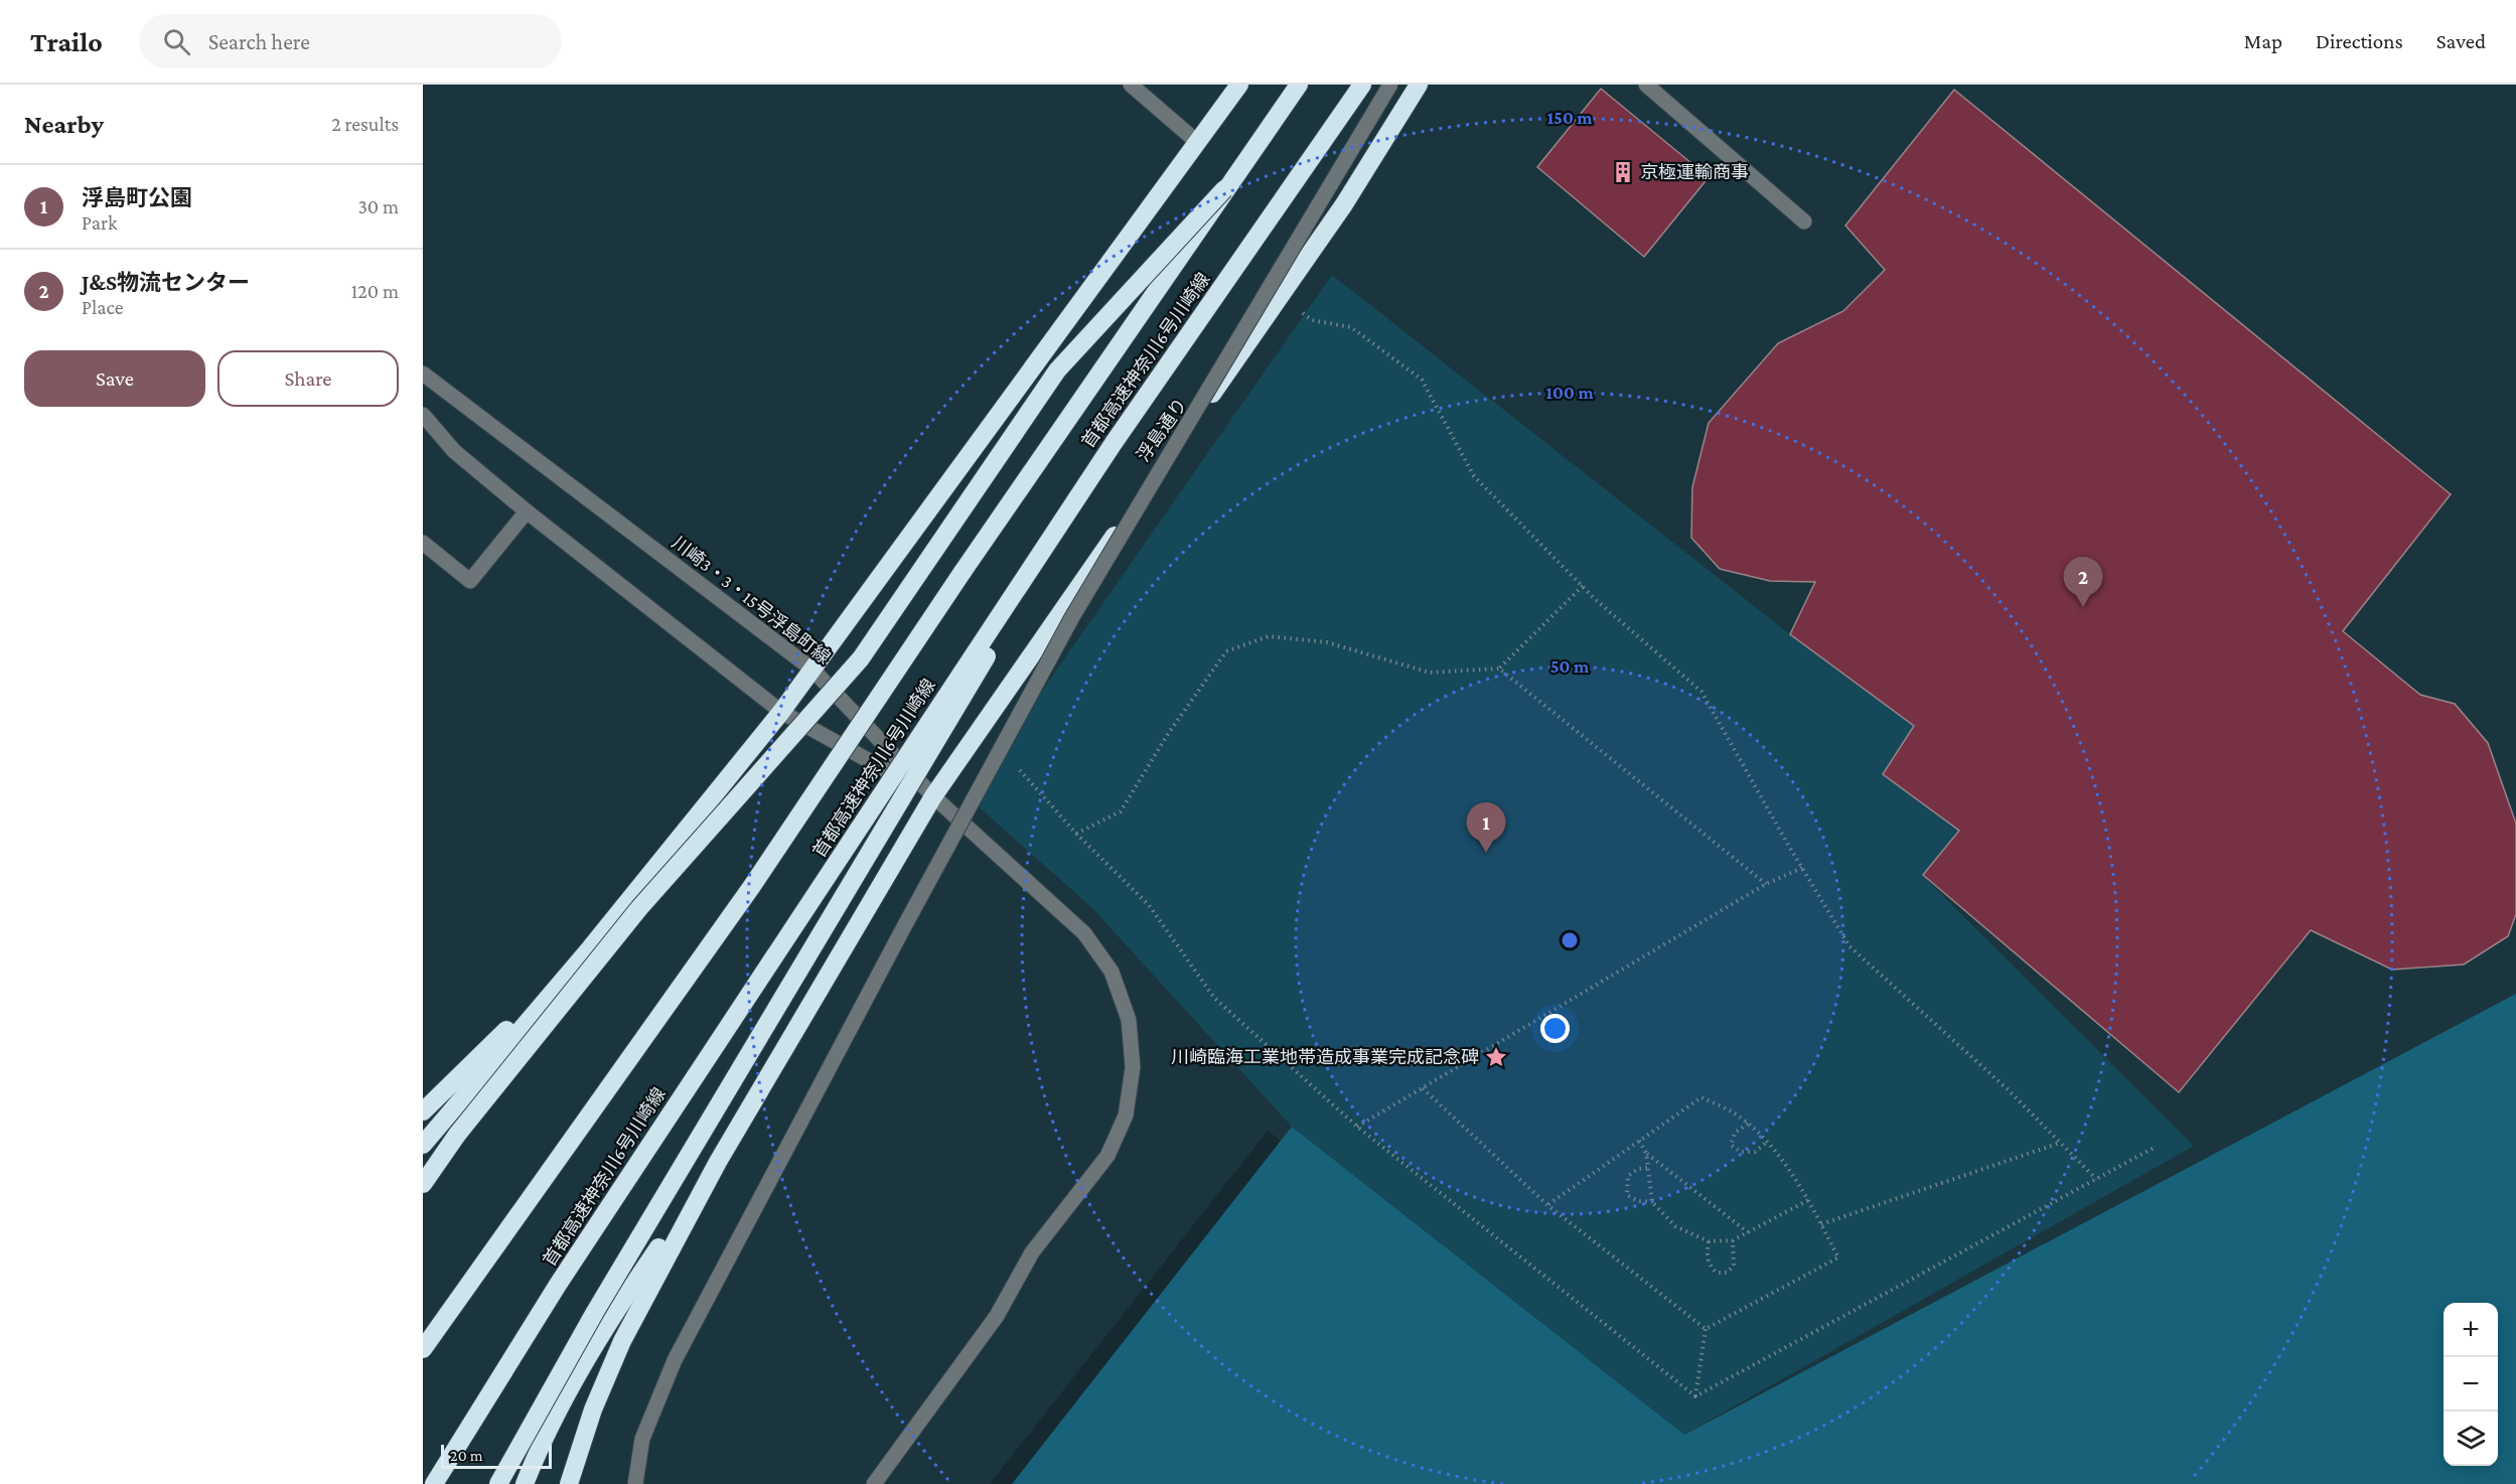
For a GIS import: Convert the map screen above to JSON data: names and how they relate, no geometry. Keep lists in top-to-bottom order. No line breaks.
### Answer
{"streets":{"highway":["首都高速神奈川6号川崎線","浮島通り"],"street":["川崎3・3・15号浮島町線"]},"crossings":[["浮島通り","川崎3・3・15号浮島町線"]],"places":{"building":["京極運輸商事"],"place":["川崎臨海工業地帯造成事業完成記念碑"]},"scale_bar":"20 m","page":{"header":"Trailo","search":"Search here","nav":["Map","Directions","Saved"],"heading":["Nearby","2 results"],"list":[{"mark":"1","name":"浮島町公園","note":"Park","value":"30 m"},{"mark":"2","name":"J&S物流センター","note":"Place","value":"120 m"}],"buttons":["Save","Share"],"pins":["2","1"],"map_buttons":["+","−"],"scale":"20 m"},"rings":["150 m","100 m","50 m"]}
